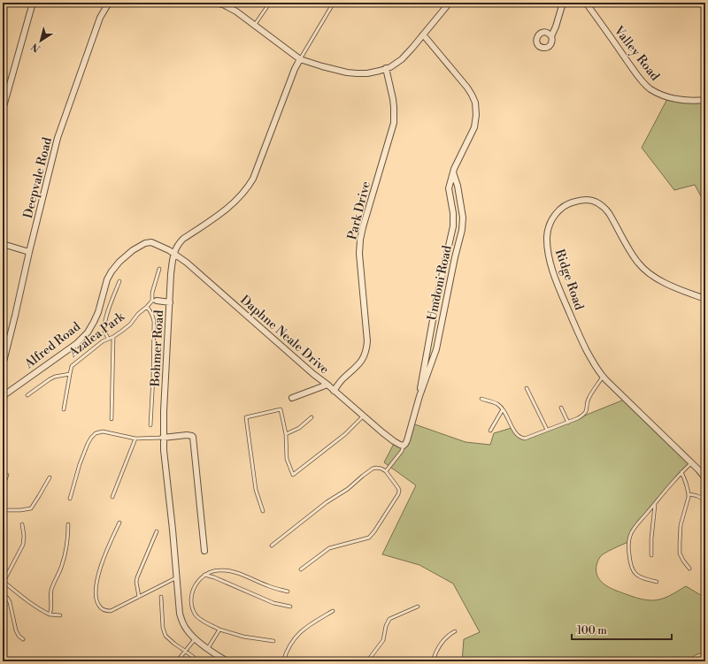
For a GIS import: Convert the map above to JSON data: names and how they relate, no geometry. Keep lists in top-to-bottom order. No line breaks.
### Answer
{"streets":{"street":["Valley Road","Deepvale Road","Park Drive","Ridge Road","Umdoni Road","Daphne Neale Drive","Alfred Road","Bohmer Road"],"lane":["Azalea Park"]},"crossings":[["Park Drive","Daphne Neale Drive"],["Umdoni Road","Daphne Neale Drive"],["Daphne Neale Drive","Alfred Road"],["Daphne Neale Drive","Bohmer Road"],["Alfred Road","Bohmer Road"]],"scale_bar":"100 m","north":"bottom left"}
